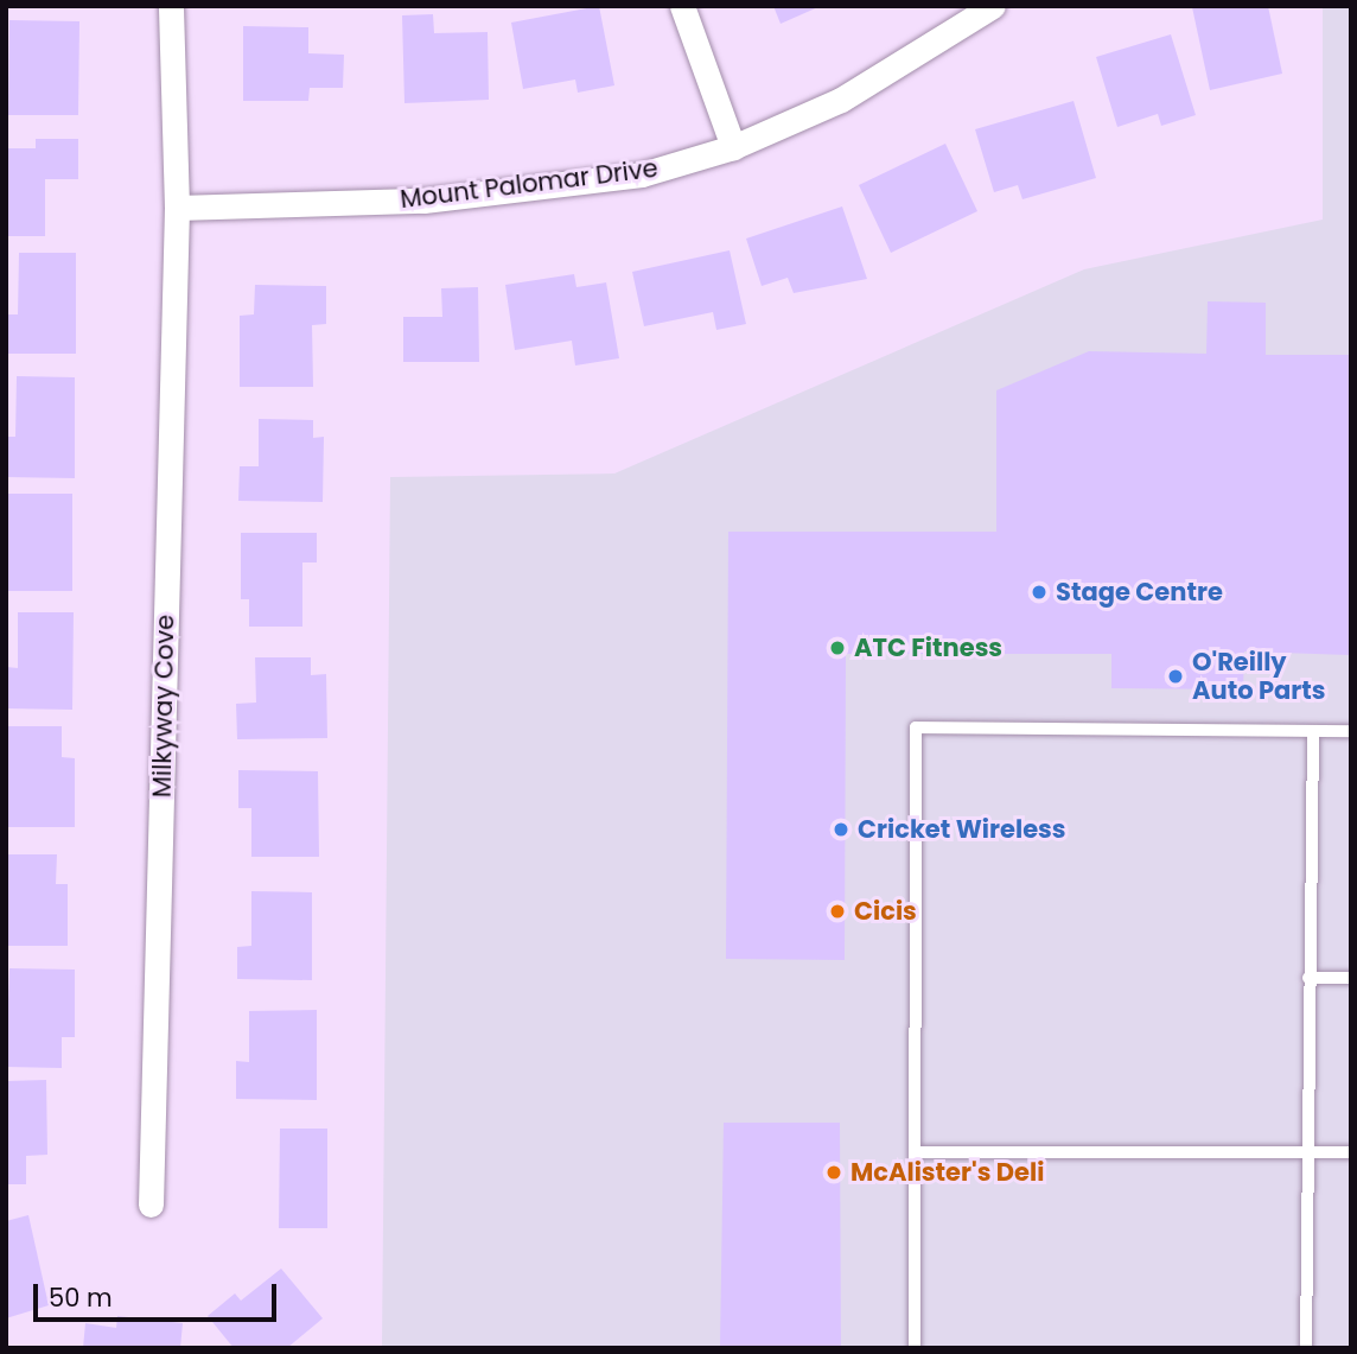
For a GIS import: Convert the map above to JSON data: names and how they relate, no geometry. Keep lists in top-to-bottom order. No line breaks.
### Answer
{"streets":{"street":["Mount Palomar Drive","Milkyway Cove"]},"crossings":[["Mount Palomar Drive","Milkyway Cove"]],"places":["Stage Centre","ATC Fitness","O'Reilly Auto Parts","Cricket Wireless","Cicis","McAlister's Deli"],"scale_bar":"50 m"}
